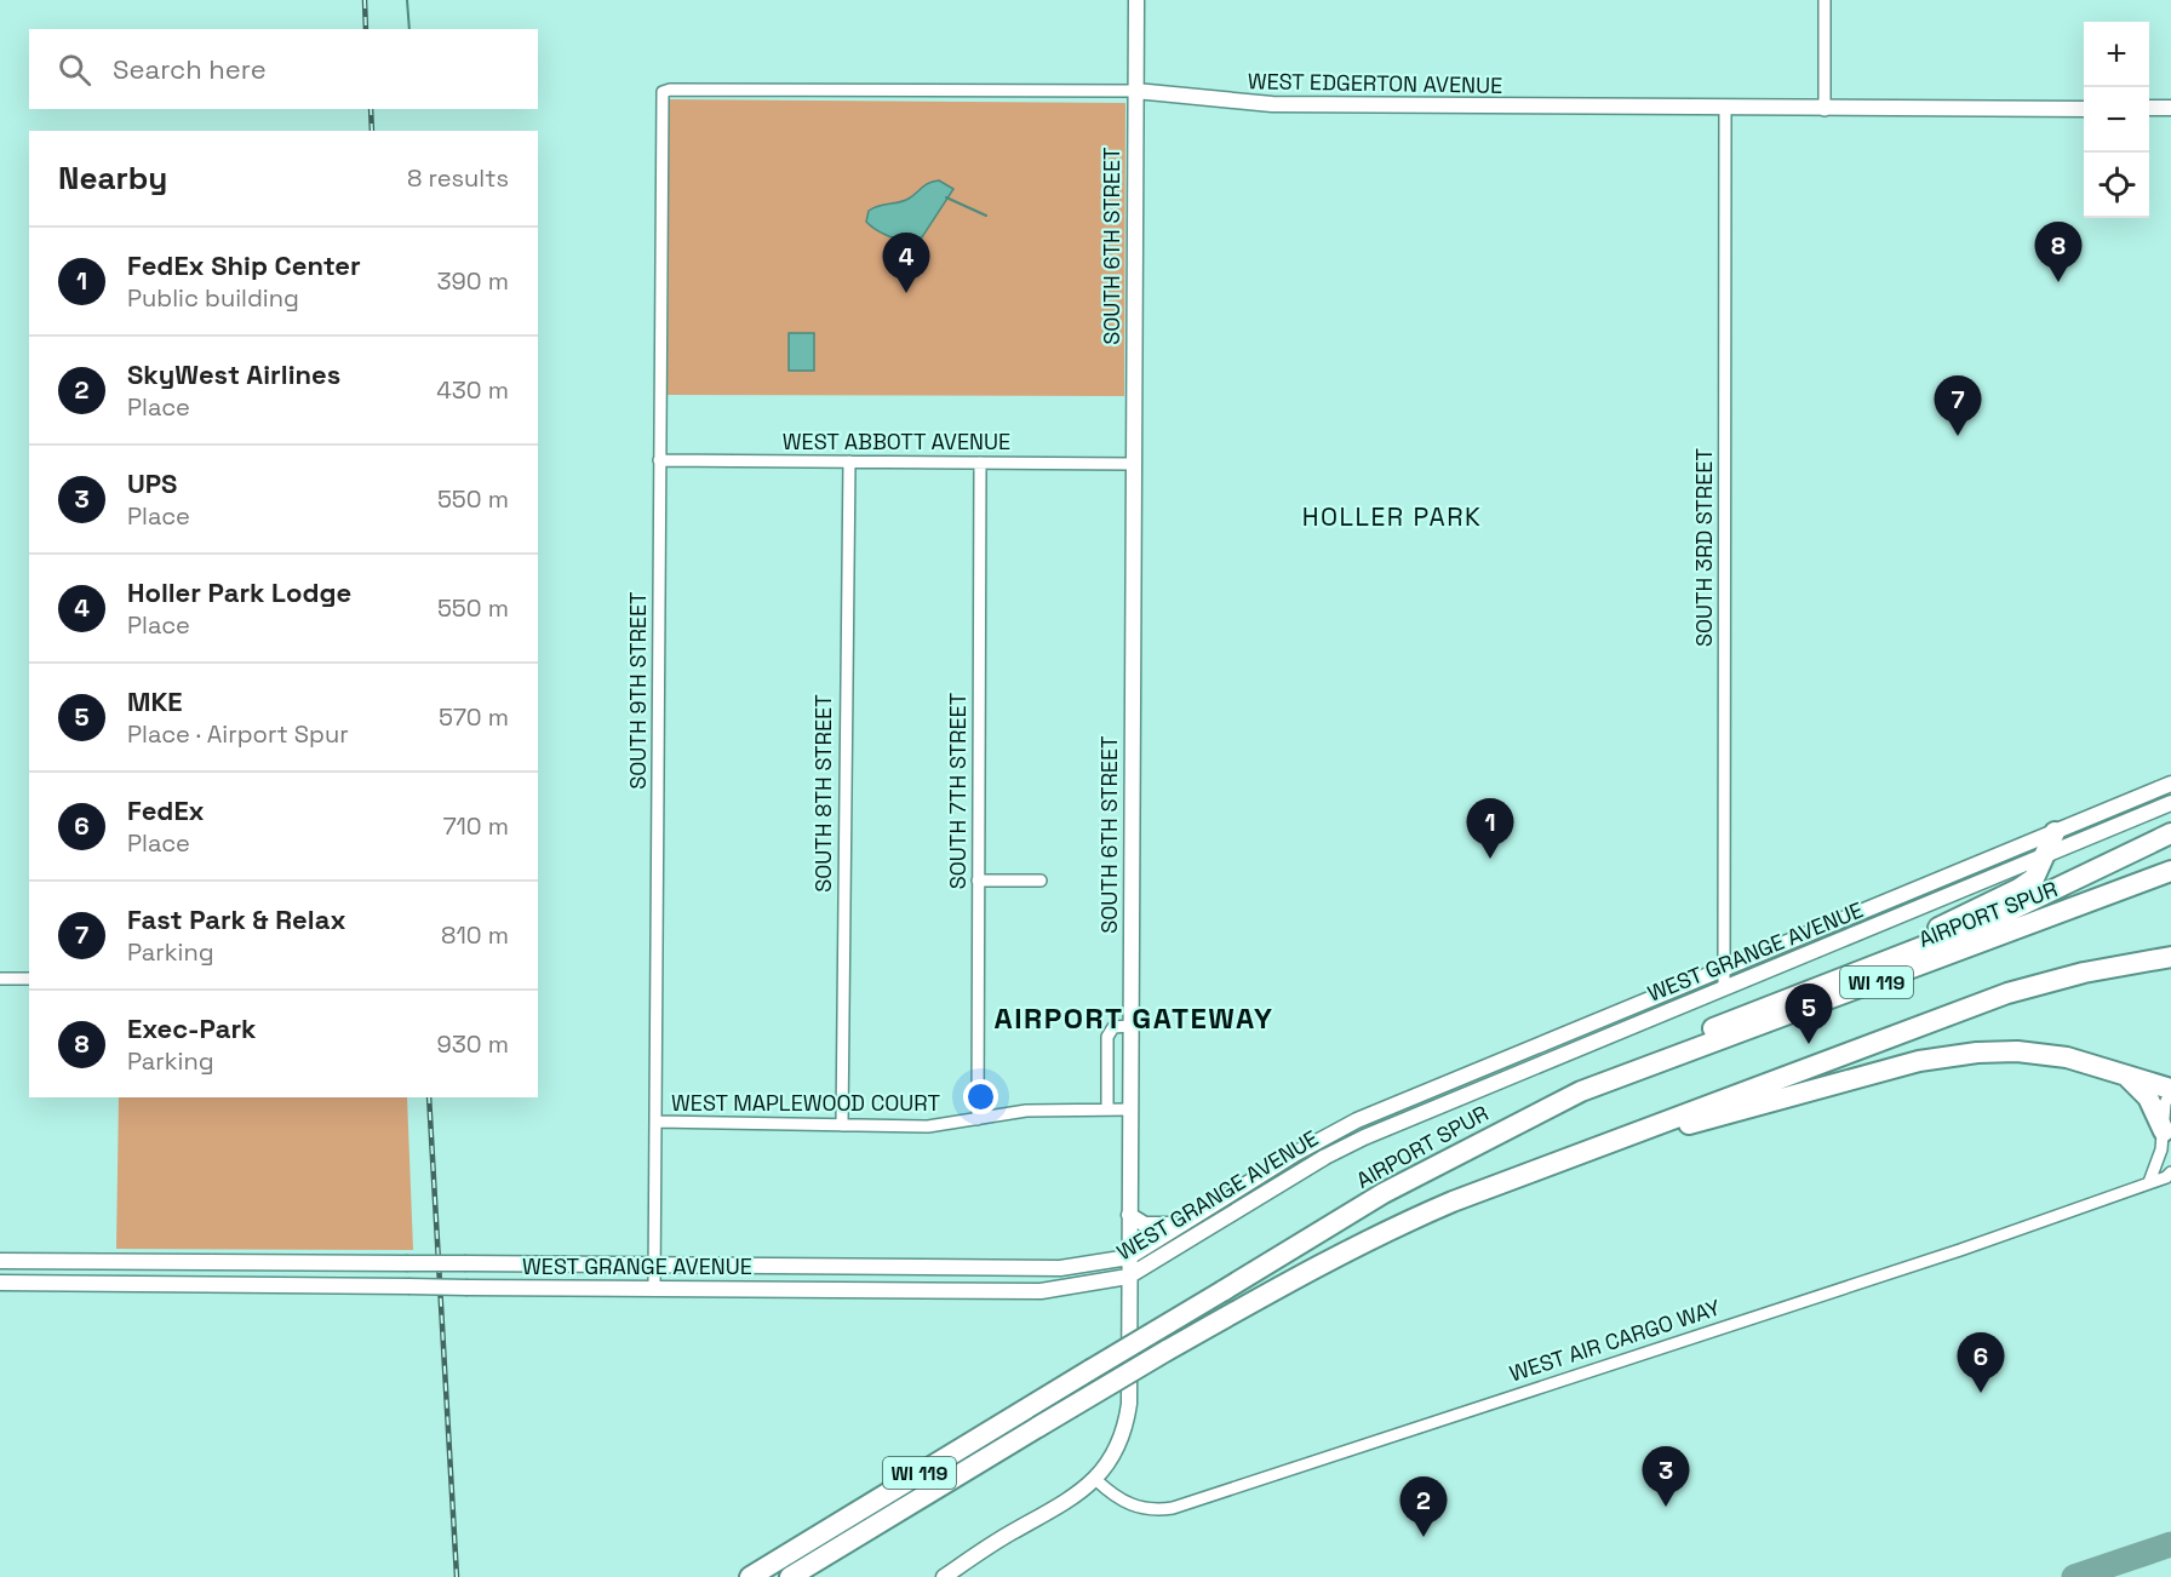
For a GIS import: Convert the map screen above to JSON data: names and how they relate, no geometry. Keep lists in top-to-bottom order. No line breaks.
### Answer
{"streets":{"highway":["AIRPORT SPUR","WI 119"],"street":["WEST EDGERTON AVENUE","SOUTH 6TH STREET","WEST ABBOTT AVENUE","SOUTH 3RD STREET","SOUTH 9TH STREET","SOUTH 7TH STREET","SOUTH 8TH STREET","WEST GRANGE AVENUE","WEST MAPLEWOOD COURT","WEST AIR CARGO WAY"]},"crossings":[["WEST EDGERTON AVENUE","SOUTH 6TH STREET"],["WEST EDGERTON AVENUE","SOUTH 3RD STREET"],["WEST EDGERTON AVENUE","SOUTH 9TH STREET"],["SOUTH 6TH STREET","WEST ABBOTT AVENUE"],["SOUTH 6TH STREET","WEST GRANGE AVENUE"],["SOUTH 6TH STREET","WEST MAPLEWOOD COURT"],["SOUTH 6TH STREET","WEST AIR CARGO WAY"],["WEST ABBOTT AVENUE","SOUTH 9TH STREET"],["WEST ABBOTT AVENUE","SOUTH 7TH STREET"],["WEST ABBOTT AVENUE","SOUTH 8TH STREET"],["SOUTH 3RD STREET","WEST GRANGE AVENUE"],["SOUTH 9TH STREET","WEST GRANGE AVENUE"],["SOUTH 9TH STREET","WEST MAPLEWOOD COURT"],["SOUTH 7TH STREET","WEST MAPLEWOOD COURT"],["SOUTH 8TH STREET","WEST MAPLEWOOD COURT"]],"districts":["HOLLER PARK","AIRPORT GATEWAY"],"page":{"map_buttons":["+","−"],"search":"Search here","heading":["Nearby","8 results"],"pins":["8","4","7","1","5","6","3","2"],"list":[{"mark":"1","name":"FedEx Ship Center","note":"Public building","value":"390 m"},{"mark":"2","name":"SkyWest Airlines","note":"Place","value":"430 m"},{"mark":"3","name":"UPS","note":"Place","value":"550 m"},{"mark":"4","name":"Holler Park Lodge","note":"Place","value":"550 m"},{"mark":"5","name":"MKE","note":"Place · Airport Spur","value":"570 m"},{"mark":"6","name":"FedEx","note":"Place","value":"710 m"},{"mark":"7","name":"Fast Park & Relax","note":"Parking","value":"810 m"},{"mark":"8","name":"Exec-Park","note":"Parking","value":"930 m"}]}}
